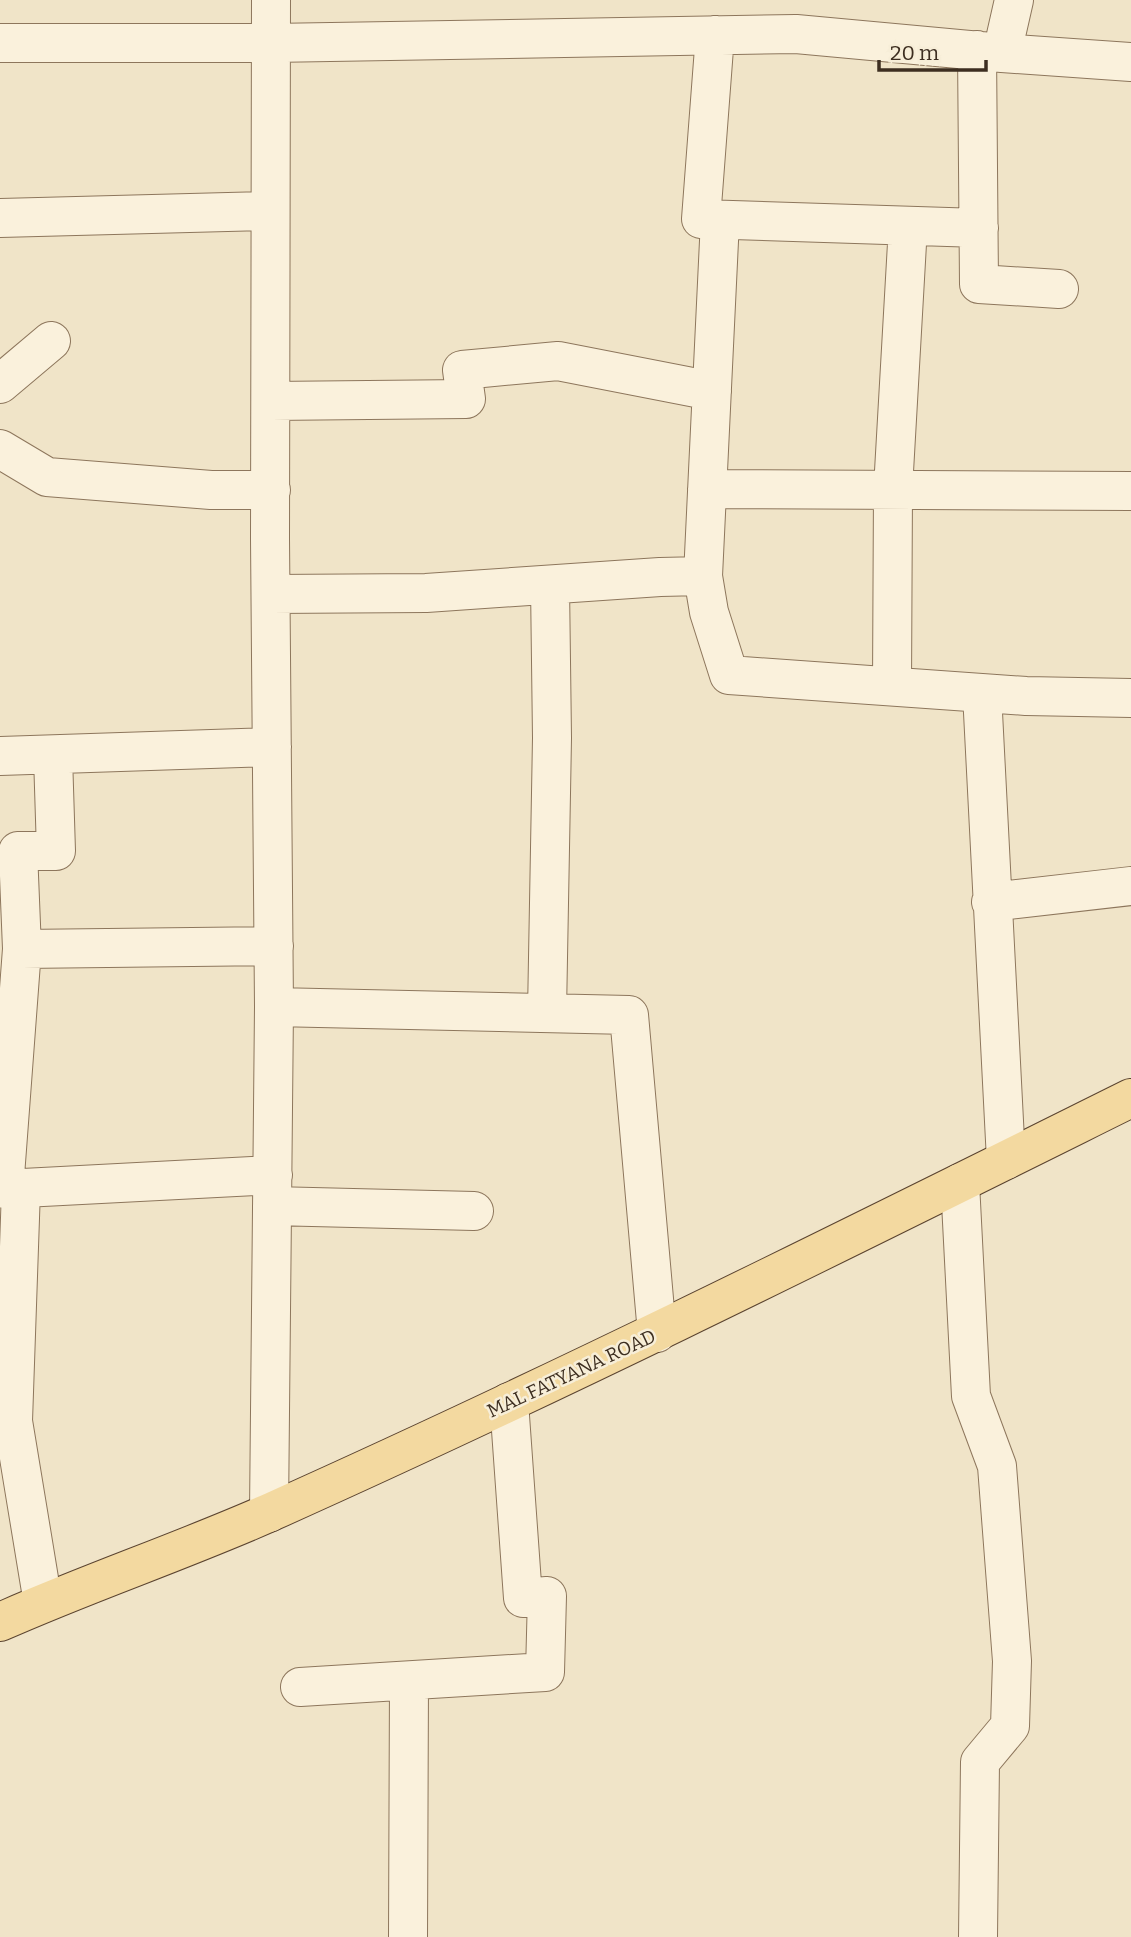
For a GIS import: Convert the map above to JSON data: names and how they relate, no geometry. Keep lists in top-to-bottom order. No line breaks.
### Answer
{"streets":{"main road":["MAL FATYANA ROAD"]},"scale_bar":"20 m"}
